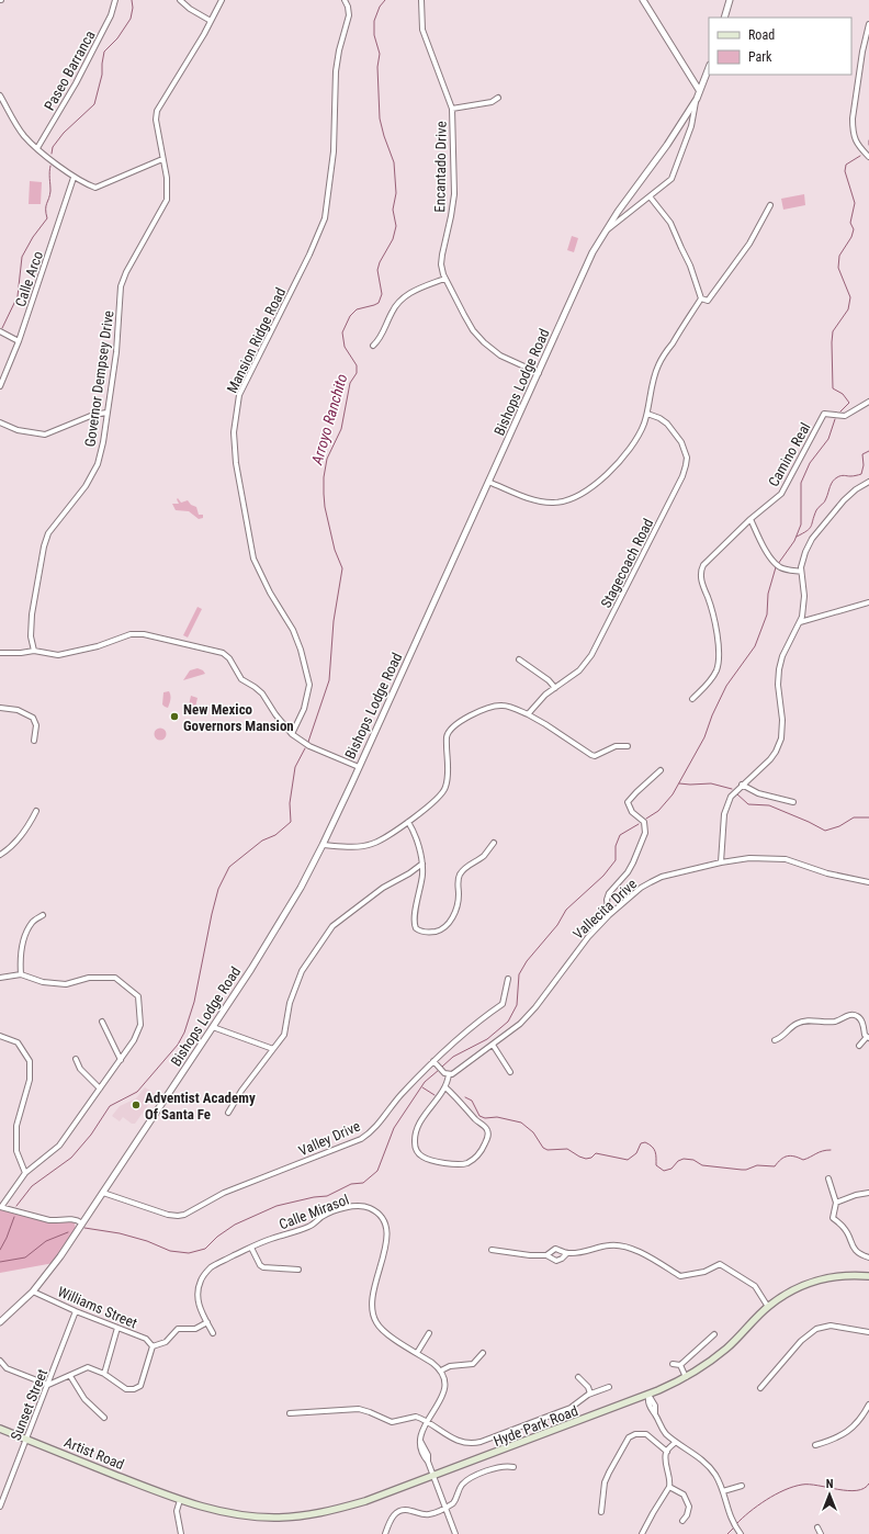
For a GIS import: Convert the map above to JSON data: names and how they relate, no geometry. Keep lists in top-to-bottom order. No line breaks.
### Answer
{"streets":{"main road":["Hyde Park Road","Artist Road"],"street":["Paseo Barranca","Encantado Drive","Calle Arco","Mansion Ridge Road","Governor Dempsey Drive","Bishops Lodge Road","Camino Real","Stagecoach Road","Vallecita Drive","Valley Drive","Calle Mirasol","Williams Street","Sunset Street"]},"crossings":[["Encantado Drive","Bishops Lodge Road"],["Bishops Lodge Road","Valley Drive"],["Bishops Lodge Road","Williams Street"],["Williams Street","Sunset Street"],["Sunset Street","Artist Road"],["Hyde Park Road","Artist Road"]],"water":["Arroyo Ranchito"],"places":["New Mexico Governors Mansion","Adventist Academy Of Santa Fe"],"legend":["Road","Park"],"north":"top"}
